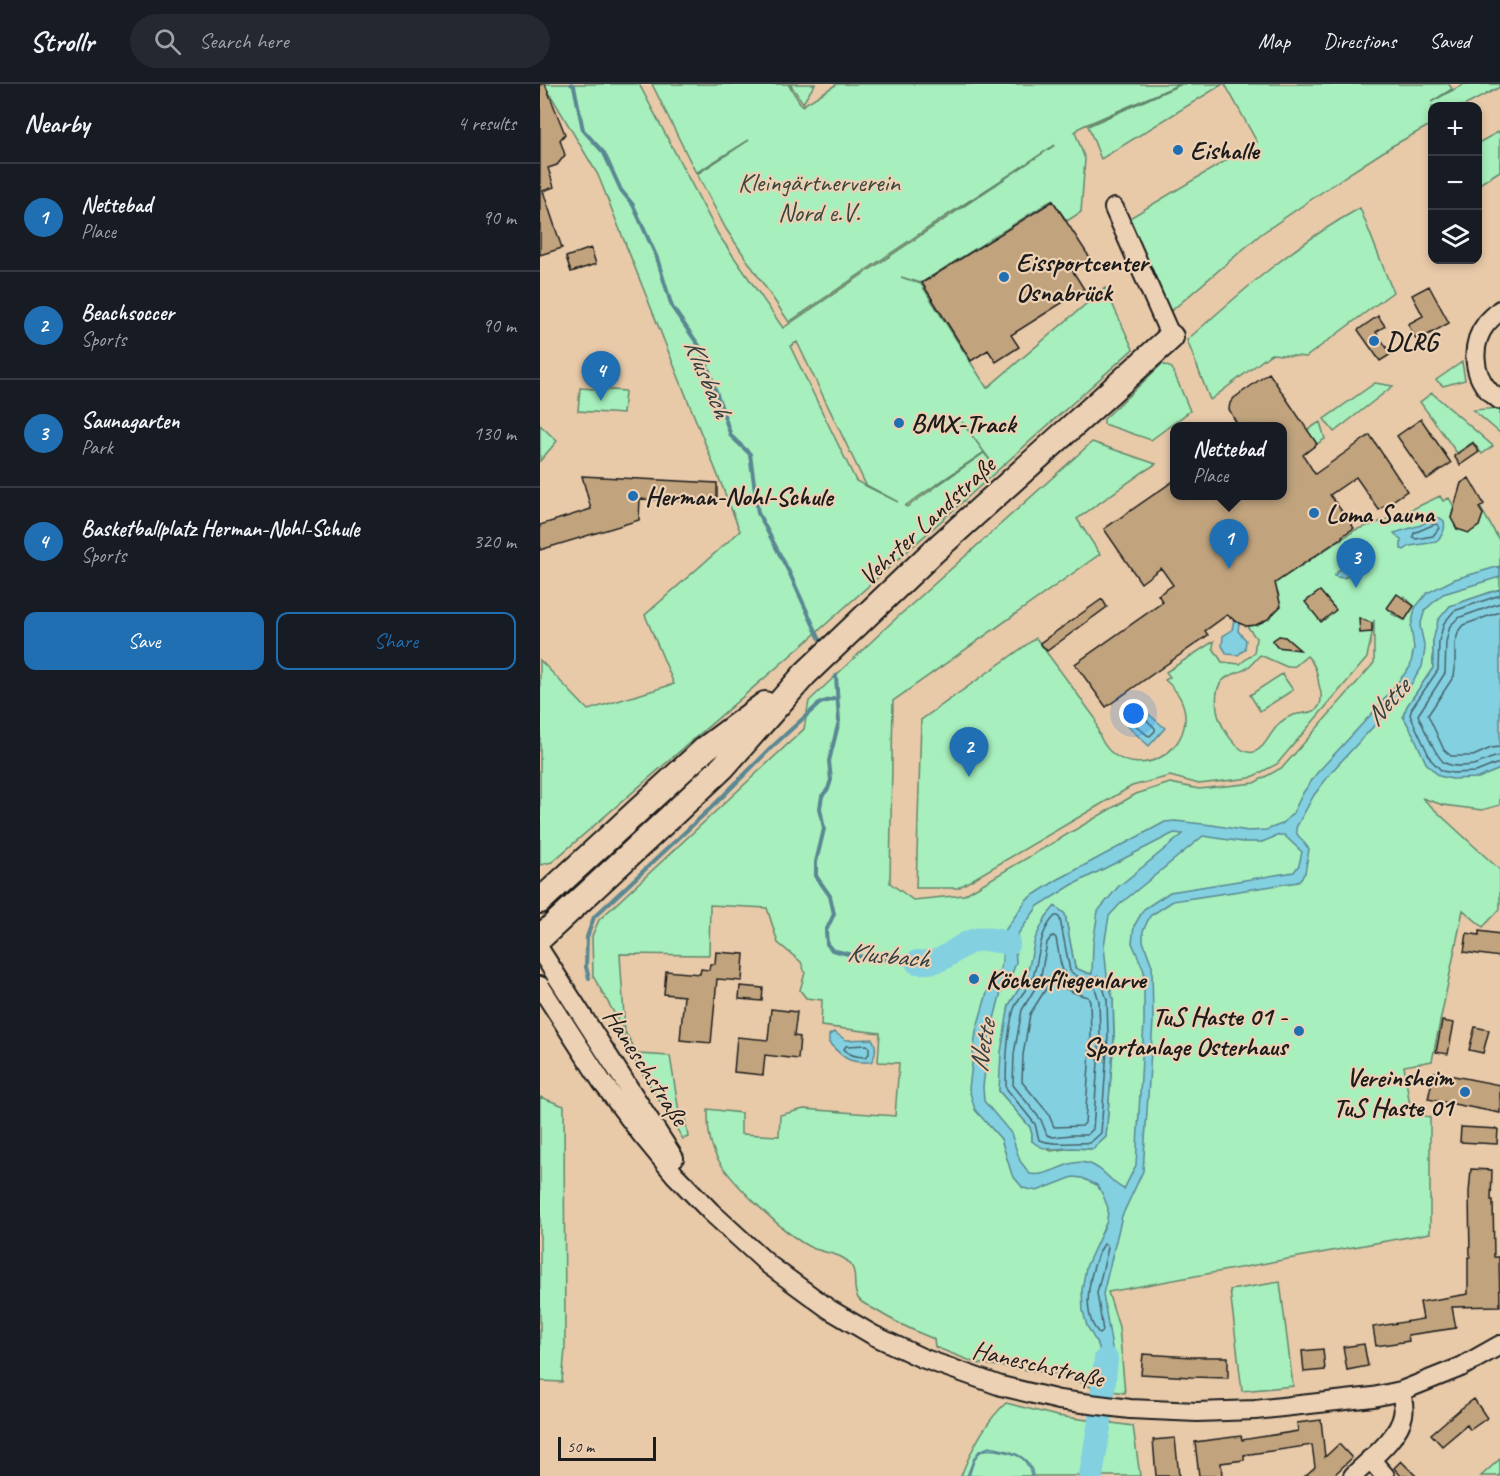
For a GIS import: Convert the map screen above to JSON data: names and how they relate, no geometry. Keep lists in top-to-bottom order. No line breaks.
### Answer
{"streets":{"main road":["Vehrter Landstraße"],"street":["Haneschstraße"]},"water":["Klusbach","Nette"],"parks":["Kleingärtnerverein Nord e.V."],"places":["Eishalle","Eissportcenter Osnabrück","DLRG","BMX-Track","Herman-Nohl-Schule","Loma Sauna","Köcherfliegenlarve","TuS Haste 01 - Sportanlage Osterhaus","Vereinsheim TuS Haste 01"],"scale_bar":"50 m","page":{"header":"Strollr","search":"Search here","nav":["Map","Directions","Saved"],"heading":["Nearby","4 results"],"map_buttons":["+","−"],"list":[{"mark":"1","name":"Nettebad","note":"Place","value":"90 m"},{"mark":"2","name":"Beachsoccer","note":"Sports","value":"90 m"},{"mark":"3","name":"Saunagarten","note":"Park","value":"130 m"},{"mark":"4","name":"Basketballplatz Herman-Nohl-Schule","note":"Sports","value":"320 m"}],"pins":["4","1","3","2"],"popup":["Nettebad","Place"],"buttons":["Save","Share"],"scale":"50 m"}}
